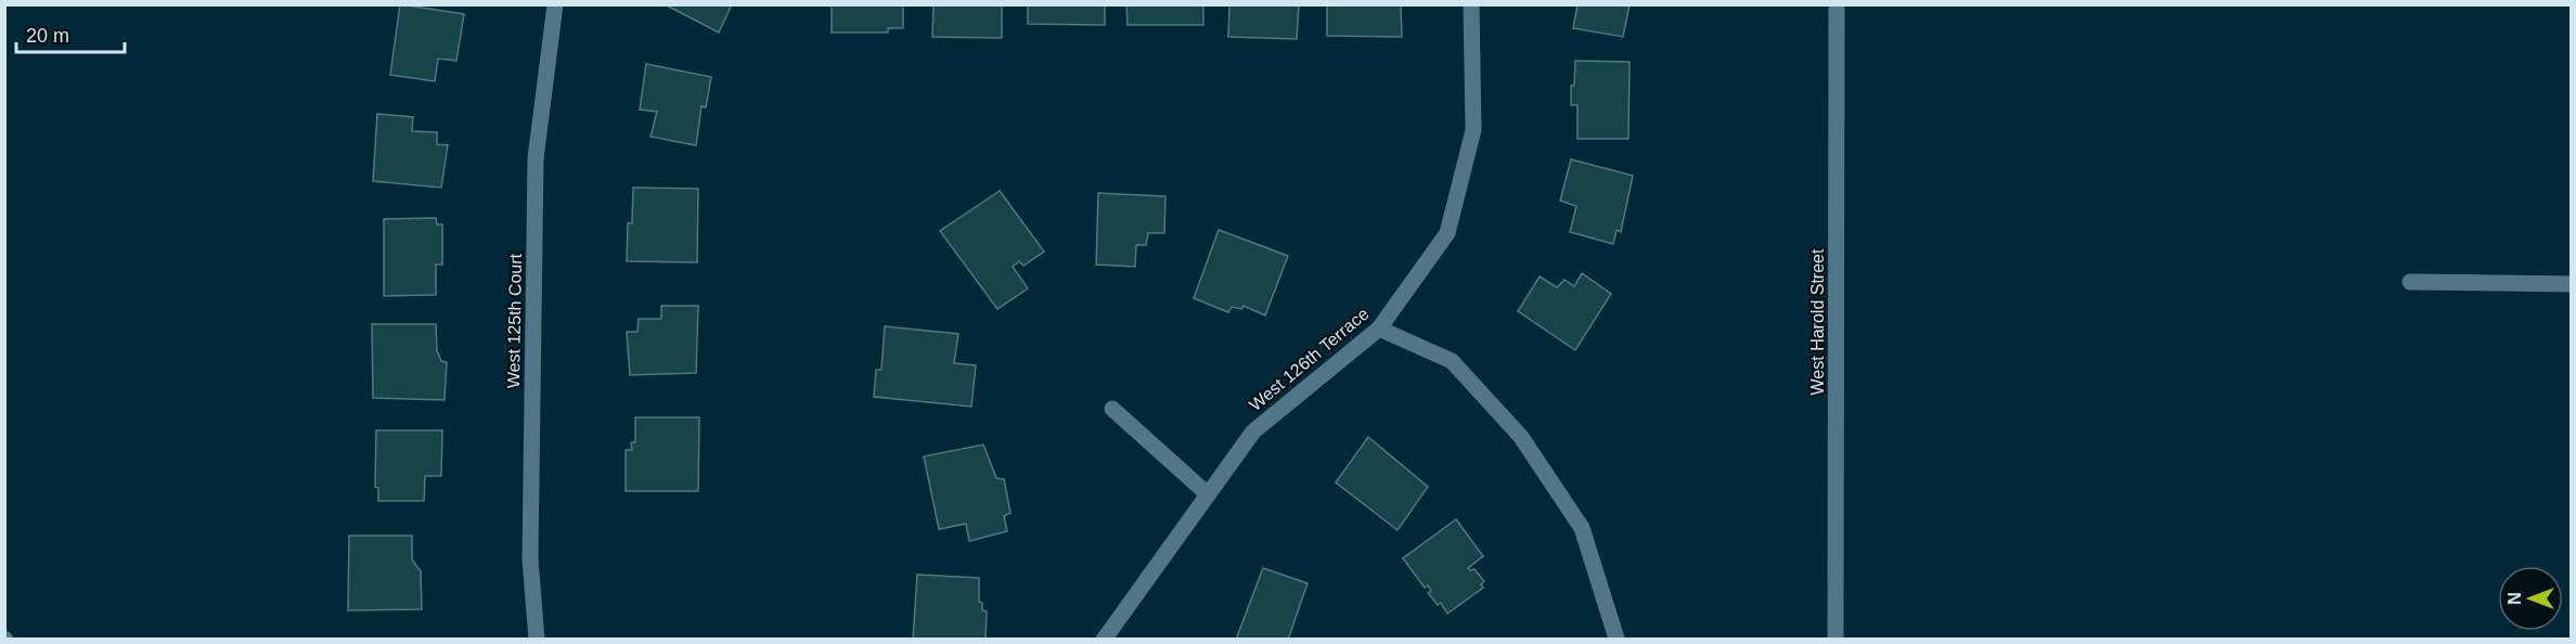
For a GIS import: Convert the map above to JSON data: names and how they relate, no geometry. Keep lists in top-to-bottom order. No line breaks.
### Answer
{"streets":{"street":["West 125th Court","West Harold Street","West 126th Terrace"]},"scale_bar":"20 m","north":"left"}
